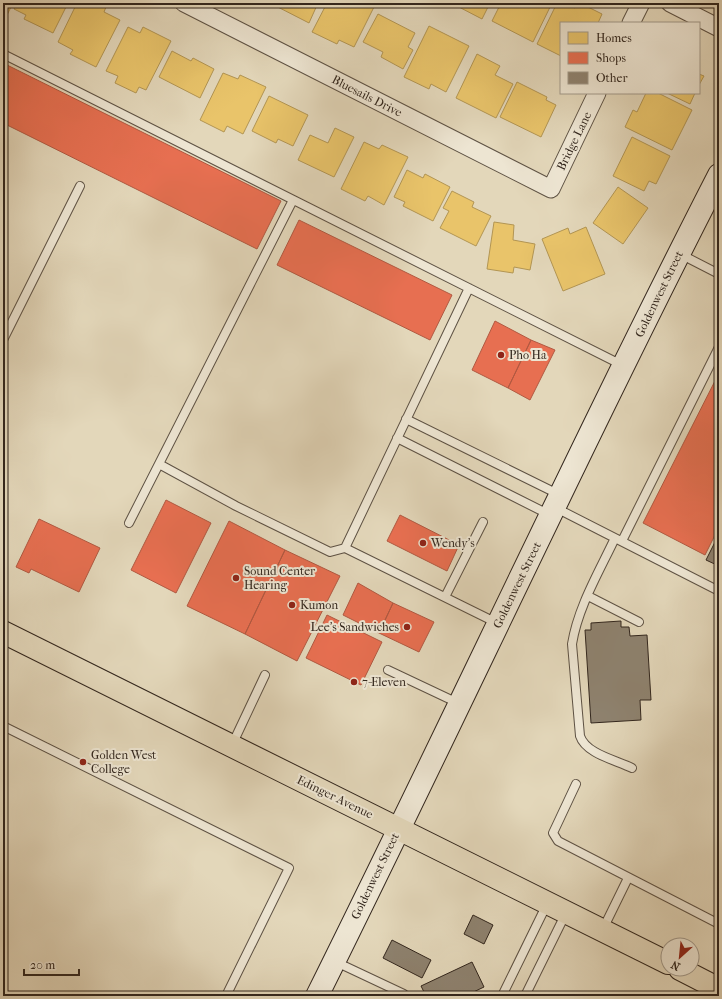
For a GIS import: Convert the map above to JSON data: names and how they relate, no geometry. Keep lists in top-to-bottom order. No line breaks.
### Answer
{"streets":{"main road":["Goldenwest Street","Edinger Avenue"],"street":["Bluesails Drive","Bridge Lane"]},"crossings":[["Bluesails Drive","Bridge Lane"],["Goldenwest Street","Edinger Avenue"]],"places":["Pho Ha","Wendy's","Sound Center Hearing","Kumon","Lee's Sandwiches","7-Eleven","Golden West College"],"legend":["Homes","Shops","Other"],"scale_bar":"20 m","north":"bottom left"}
